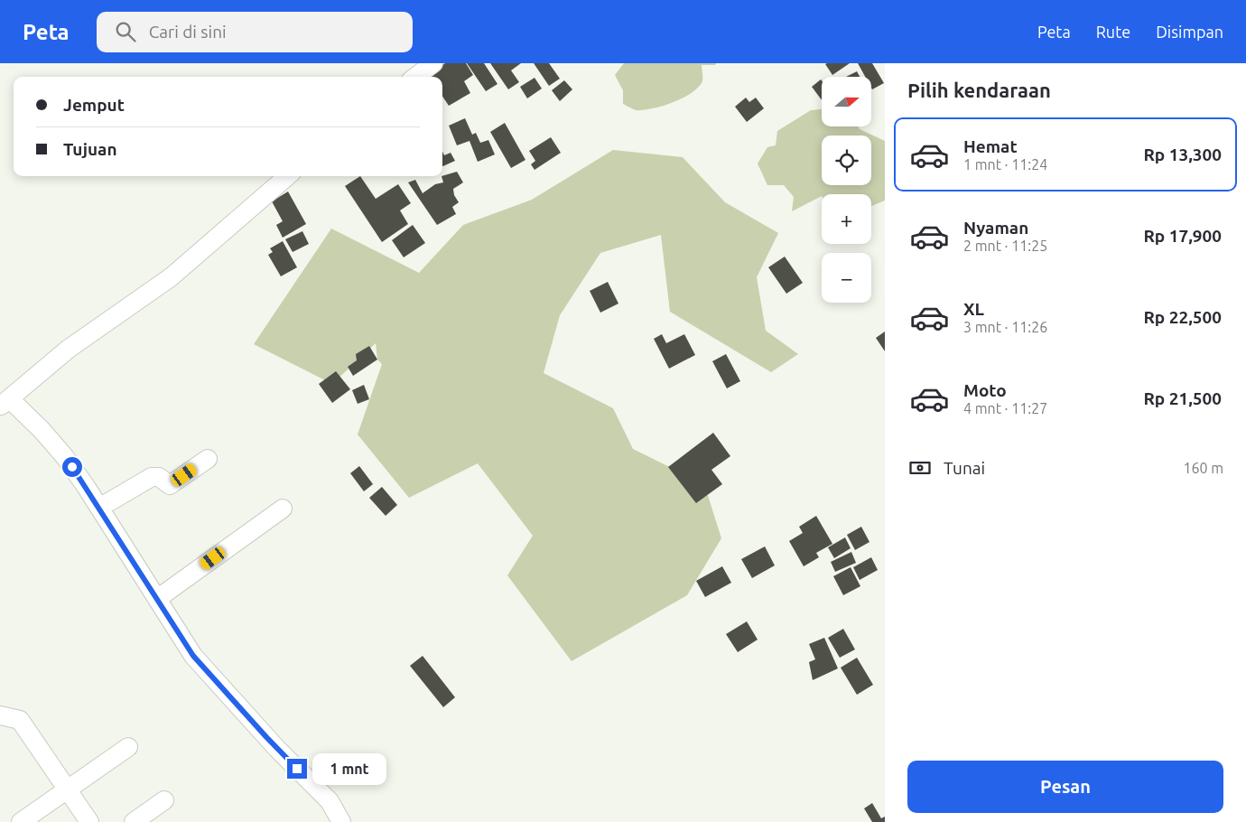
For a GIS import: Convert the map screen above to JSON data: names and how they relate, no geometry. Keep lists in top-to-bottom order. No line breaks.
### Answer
{"north":"right","page":{"header":"Peta","search":"Cari di sini","nav":["Peta","Rute","Disimpan"],"heading":"Pilih kendaraan","map_buttons":["+","−"],"banner":["Jemput","Tujuan"],"list":[{"name":"Hemat","note":"1 mnt · 11:24","value":"Rp 13,300"},{"name":"Nyaman","note":"2 mnt · 11:25","value":"Rp 17,900"},{"name":"XL","note":"3 mnt · 11:26","value":"Rp 22,500"},{"name":"Moto","note":"4 mnt · 11:27","value":"Rp 21,500"}],"pay":["Tunai","160 m"],"buttons":"Pesan","bubble":"1 mnt"}}
